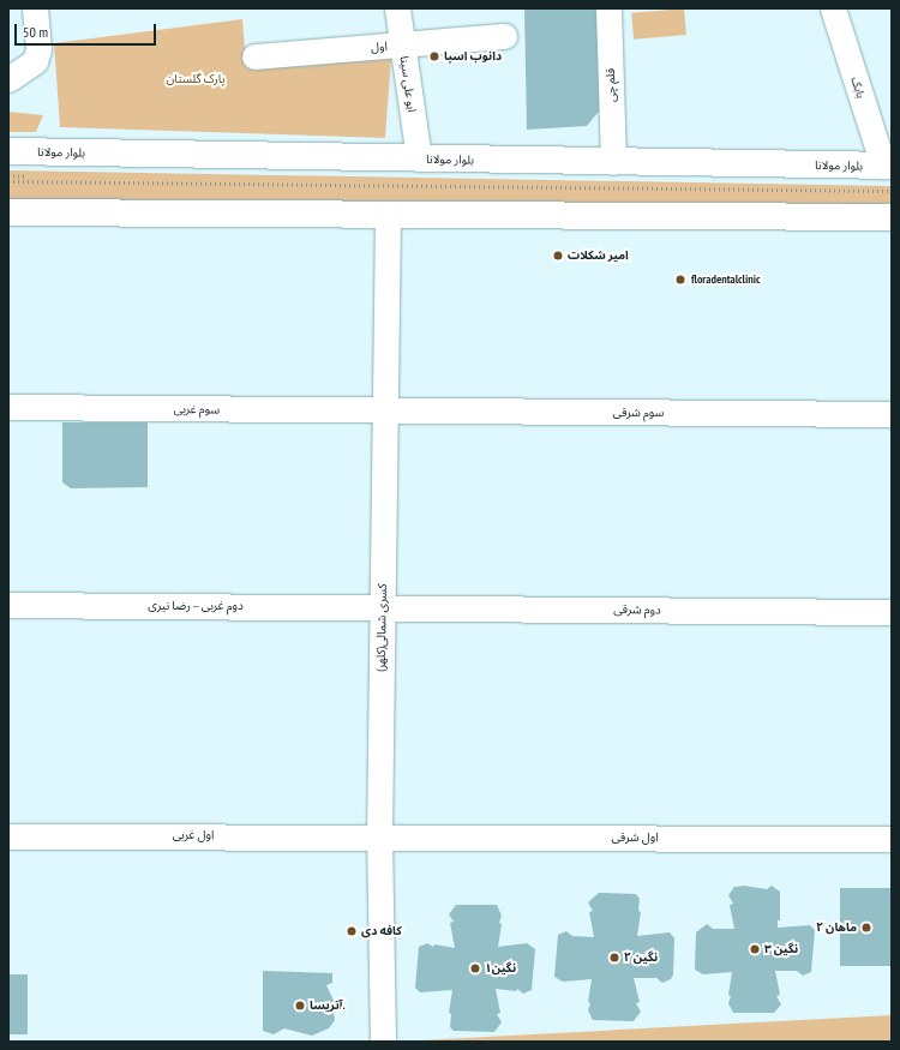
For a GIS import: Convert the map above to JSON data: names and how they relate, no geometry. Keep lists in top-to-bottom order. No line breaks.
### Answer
{"streets":{"main road":["بلوار مولانا"],"street":["اول","ابو علی سینا","قلم چی","بابک","سوم غربی","سوم شرقی","دوم غربی -- رضا نیری","دوم شرقی","کسری شمالی(کلهر)","اول غربی","اول شرقی"]},"crossings":[["اول","ابو علی سینا"],["ابو علی سینا","بلوار مولانا"],["قلم چی","بلوار مولانا"],["بابک","بلوار مولانا"],["سوم غربی","سوم شرقی"],["سوم غربی","کسری شمالی(کلهر)"],["سوم شرقی","کسری شمالی(کلهر)"],["دوم غربی -- رضا نیری","دوم شرقی"],["دوم غربی -- رضا نیری","کسری شمالی(کلهر)"],["دوم شرقی","کسری شمالی(کلهر)"],["کسری شمالی(کلهر)","اول غربی"],["کسری شمالی(کلهر)","اول شرقی"],["اول غربی","اول شرقی"]],"parks":["پارک گلستان"],"places":["دانوب اسپا","امیر شکلات","floradentalclinic","ماهان ۲","کافه دی","نگین ۳","نگین ۲","نگین۱","آتریسا."],"scale_bar":"50 m"}
